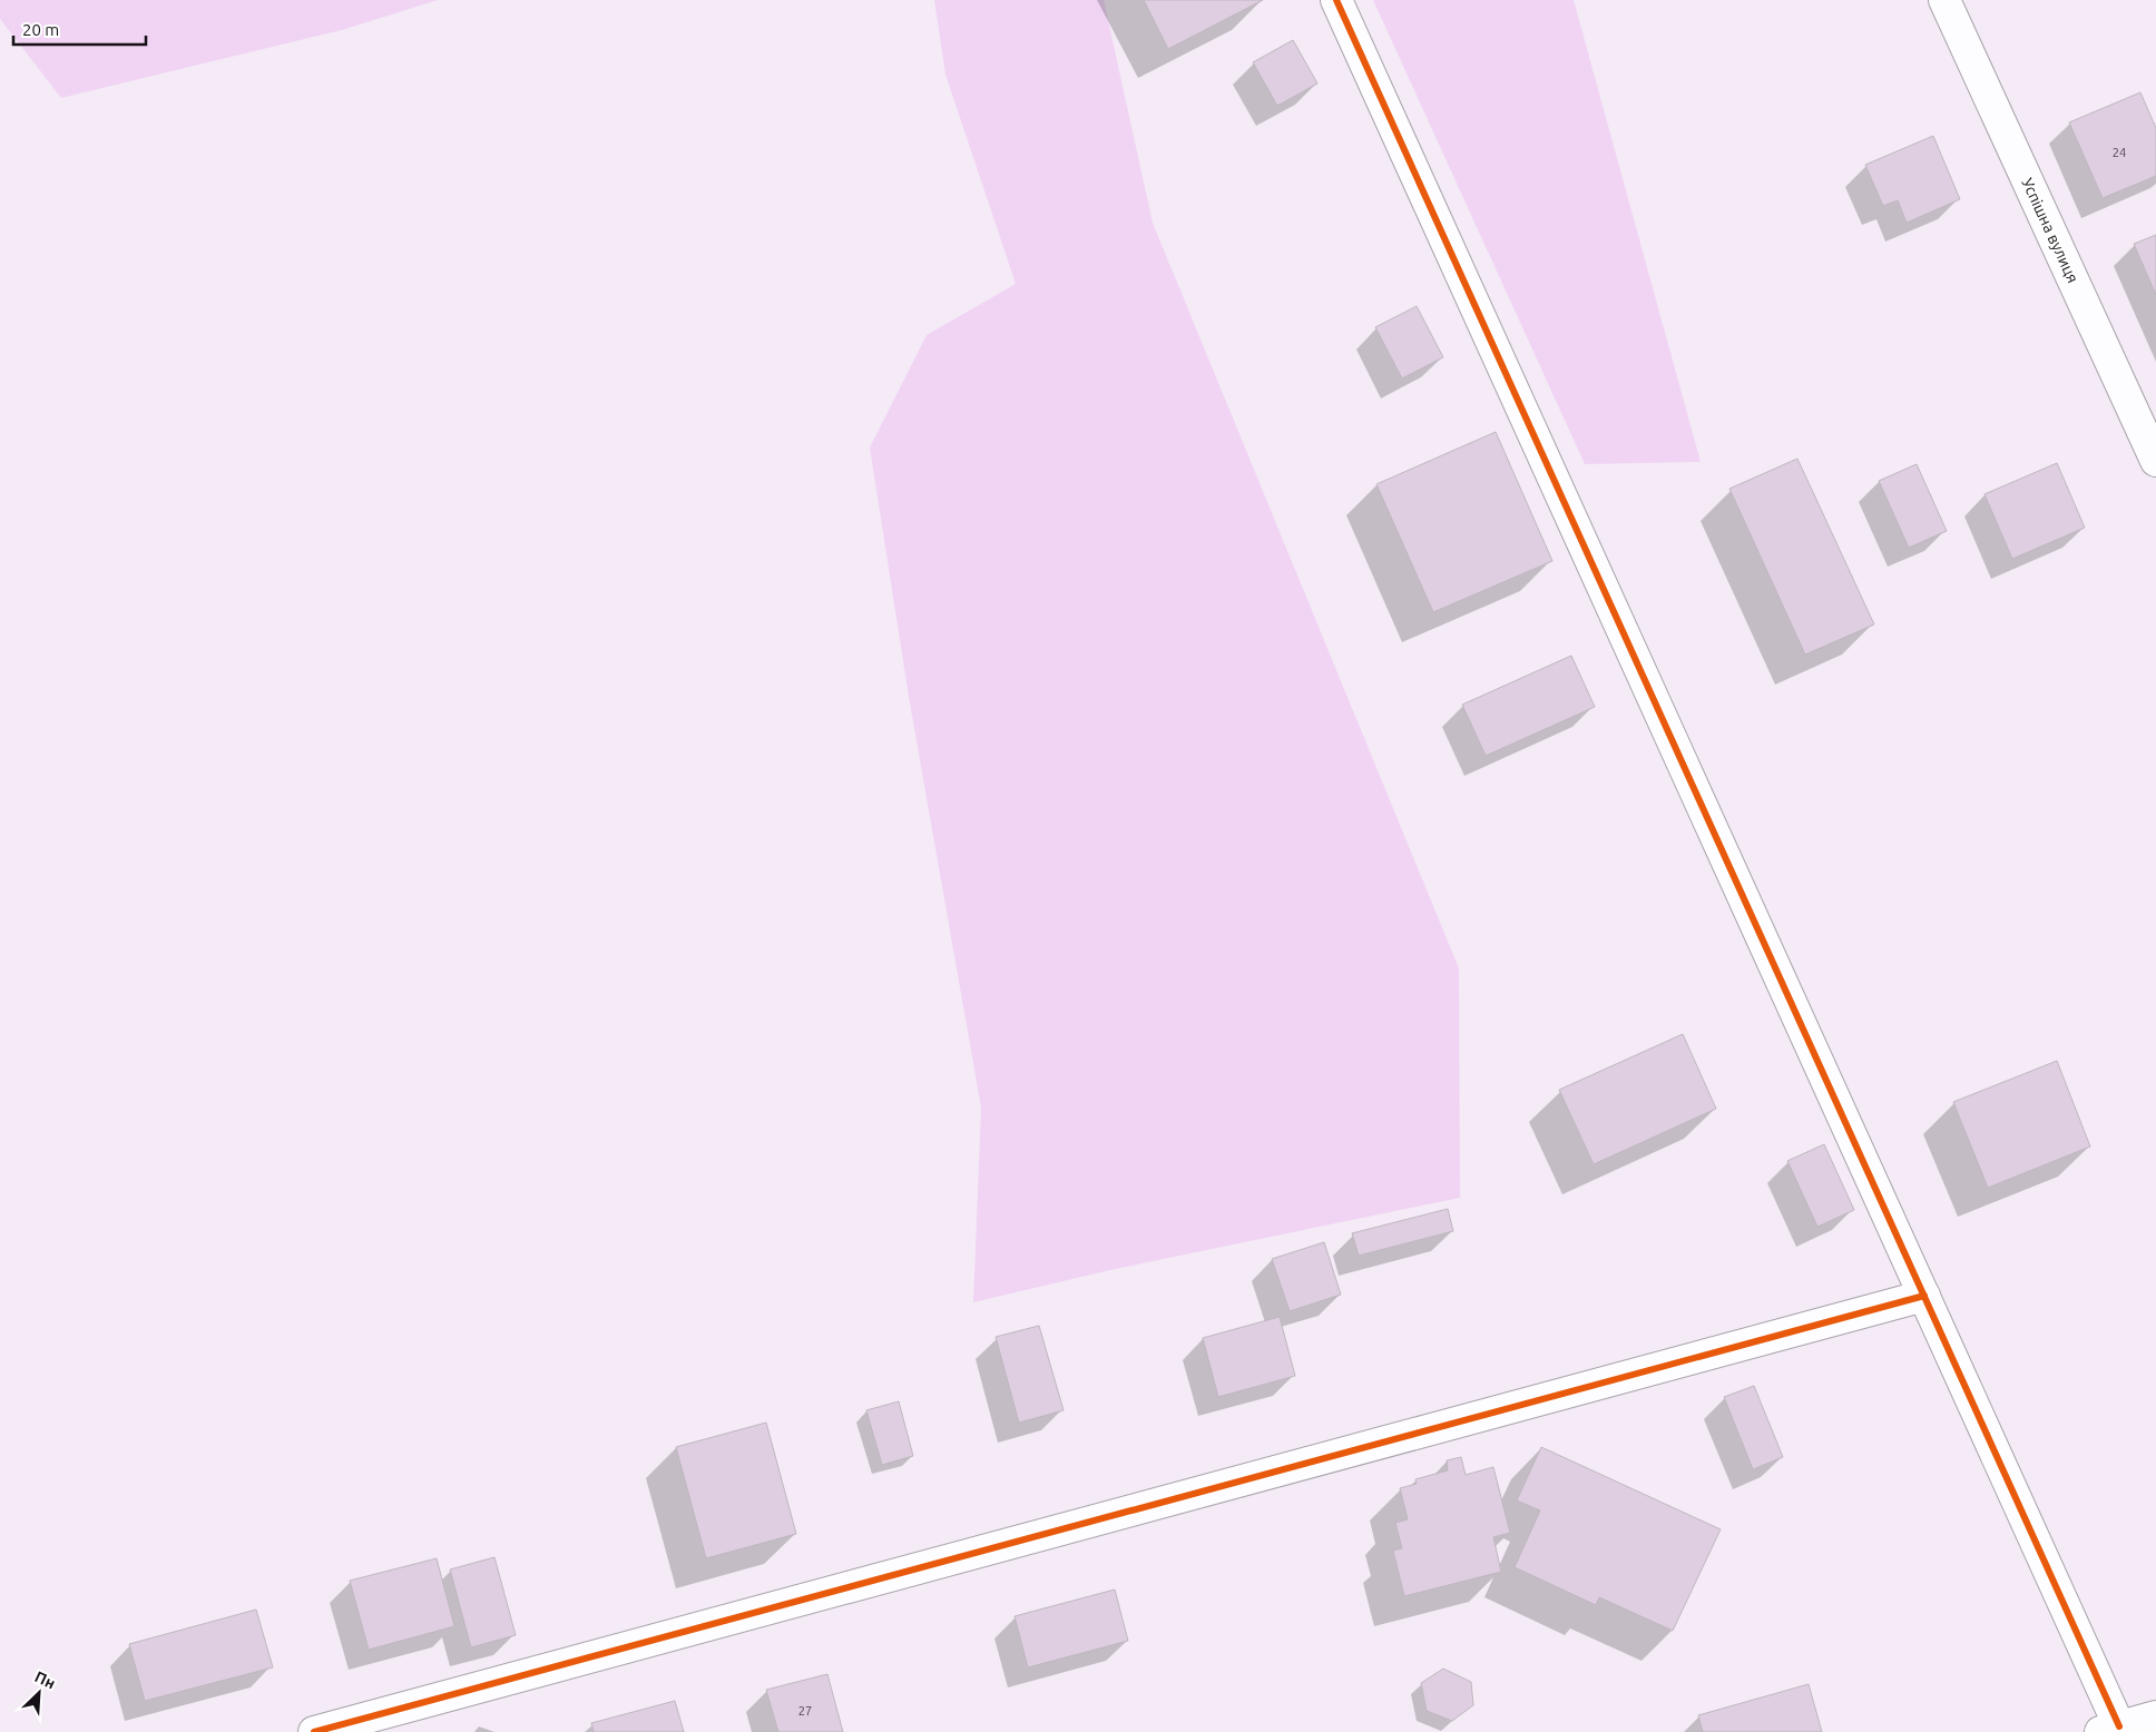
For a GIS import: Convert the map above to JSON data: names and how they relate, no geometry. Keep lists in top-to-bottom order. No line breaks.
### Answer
{"streets":{"street":["Успішна вулиця"]},"house_numbers":["24","27"],"scale_bar":"20 m","north":"top right"}
